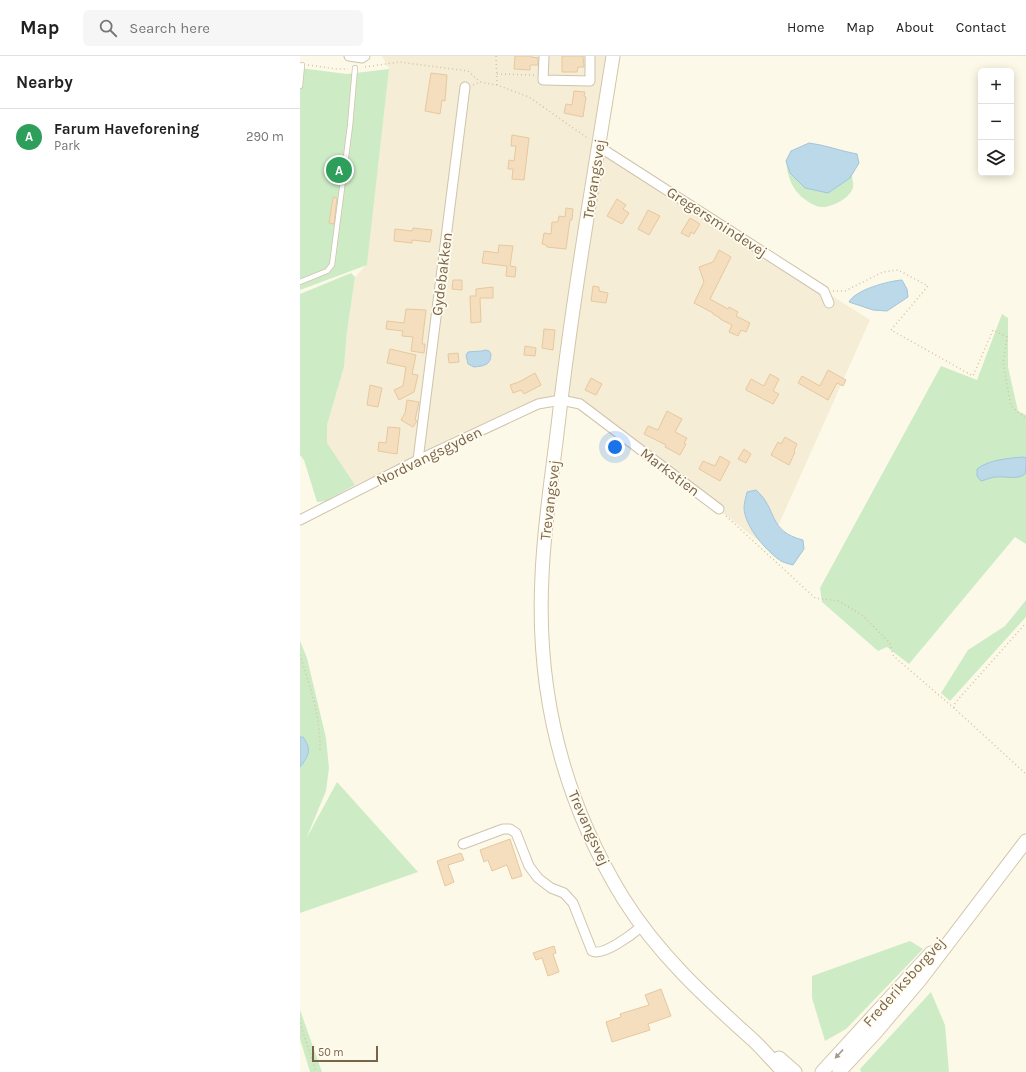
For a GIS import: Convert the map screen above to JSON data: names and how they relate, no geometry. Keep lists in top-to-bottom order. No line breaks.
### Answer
{"streets":{"street":["Trevangsvej","Gregersmindevej","Gydebakken","Nordvangsgyden","Markstien","Frederiksborgvej"]},"crossings":[["Trevangsvej","Gregersmindevej"],["Trevangsvej","Nordvangsgyden"],["Trevangsvej","Markstien"],["Gydebakken","Nordvangsgyden"],["Nordvangsgyden","Markstien"]],"scale_bar":"50 m","page":{"header":"Map","search":"Search here","nav":["Home","Map","About","Contact"],"heading":"Nearby","map_buttons":["+","−"],"list":[{"mark":"A","name":"Farum Haveforening","note":"Park","value":"290 m"}],"pins":"A","scale":"50 m"}}
